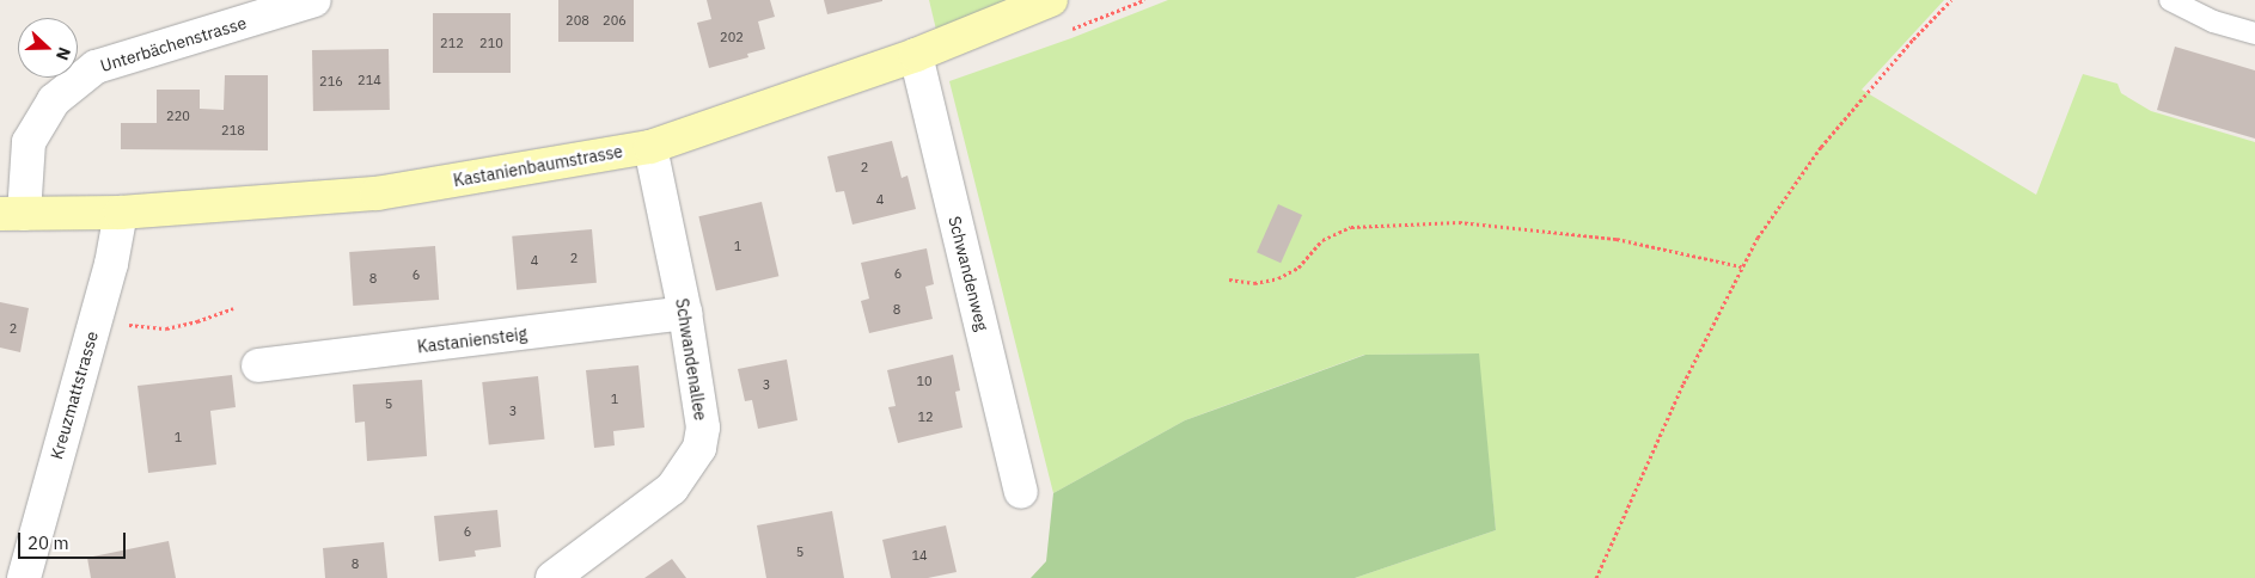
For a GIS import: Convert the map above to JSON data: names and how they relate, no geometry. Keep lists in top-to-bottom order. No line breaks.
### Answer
{"streets":{"street":["Unterbächenstrasse","Kastanienbaumstrasse","Schwandenweg","Kastaniensteig","Schwandenallee","Kreuzmattstrasse"]},"crossings":[["Unterbächenstrasse","Kastanienbaumstrasse"],["Kastanienbaumstrasse","Schwandenweg"],["Kastanienbaumstrasse","Schwandenallee"],["Kastanienbaumstrasse","Kreuzmattstrasse"],["Kastaniensteig","Schwandenallee"]],"house_numbers":["208","206","202","212","210","214","216","220","218","2","4","1","2","4","6","6","8","8","2","10","3","1","5","3","12","1","6","5","14","8"],"scale_bar":"20 m","north":"right"}
